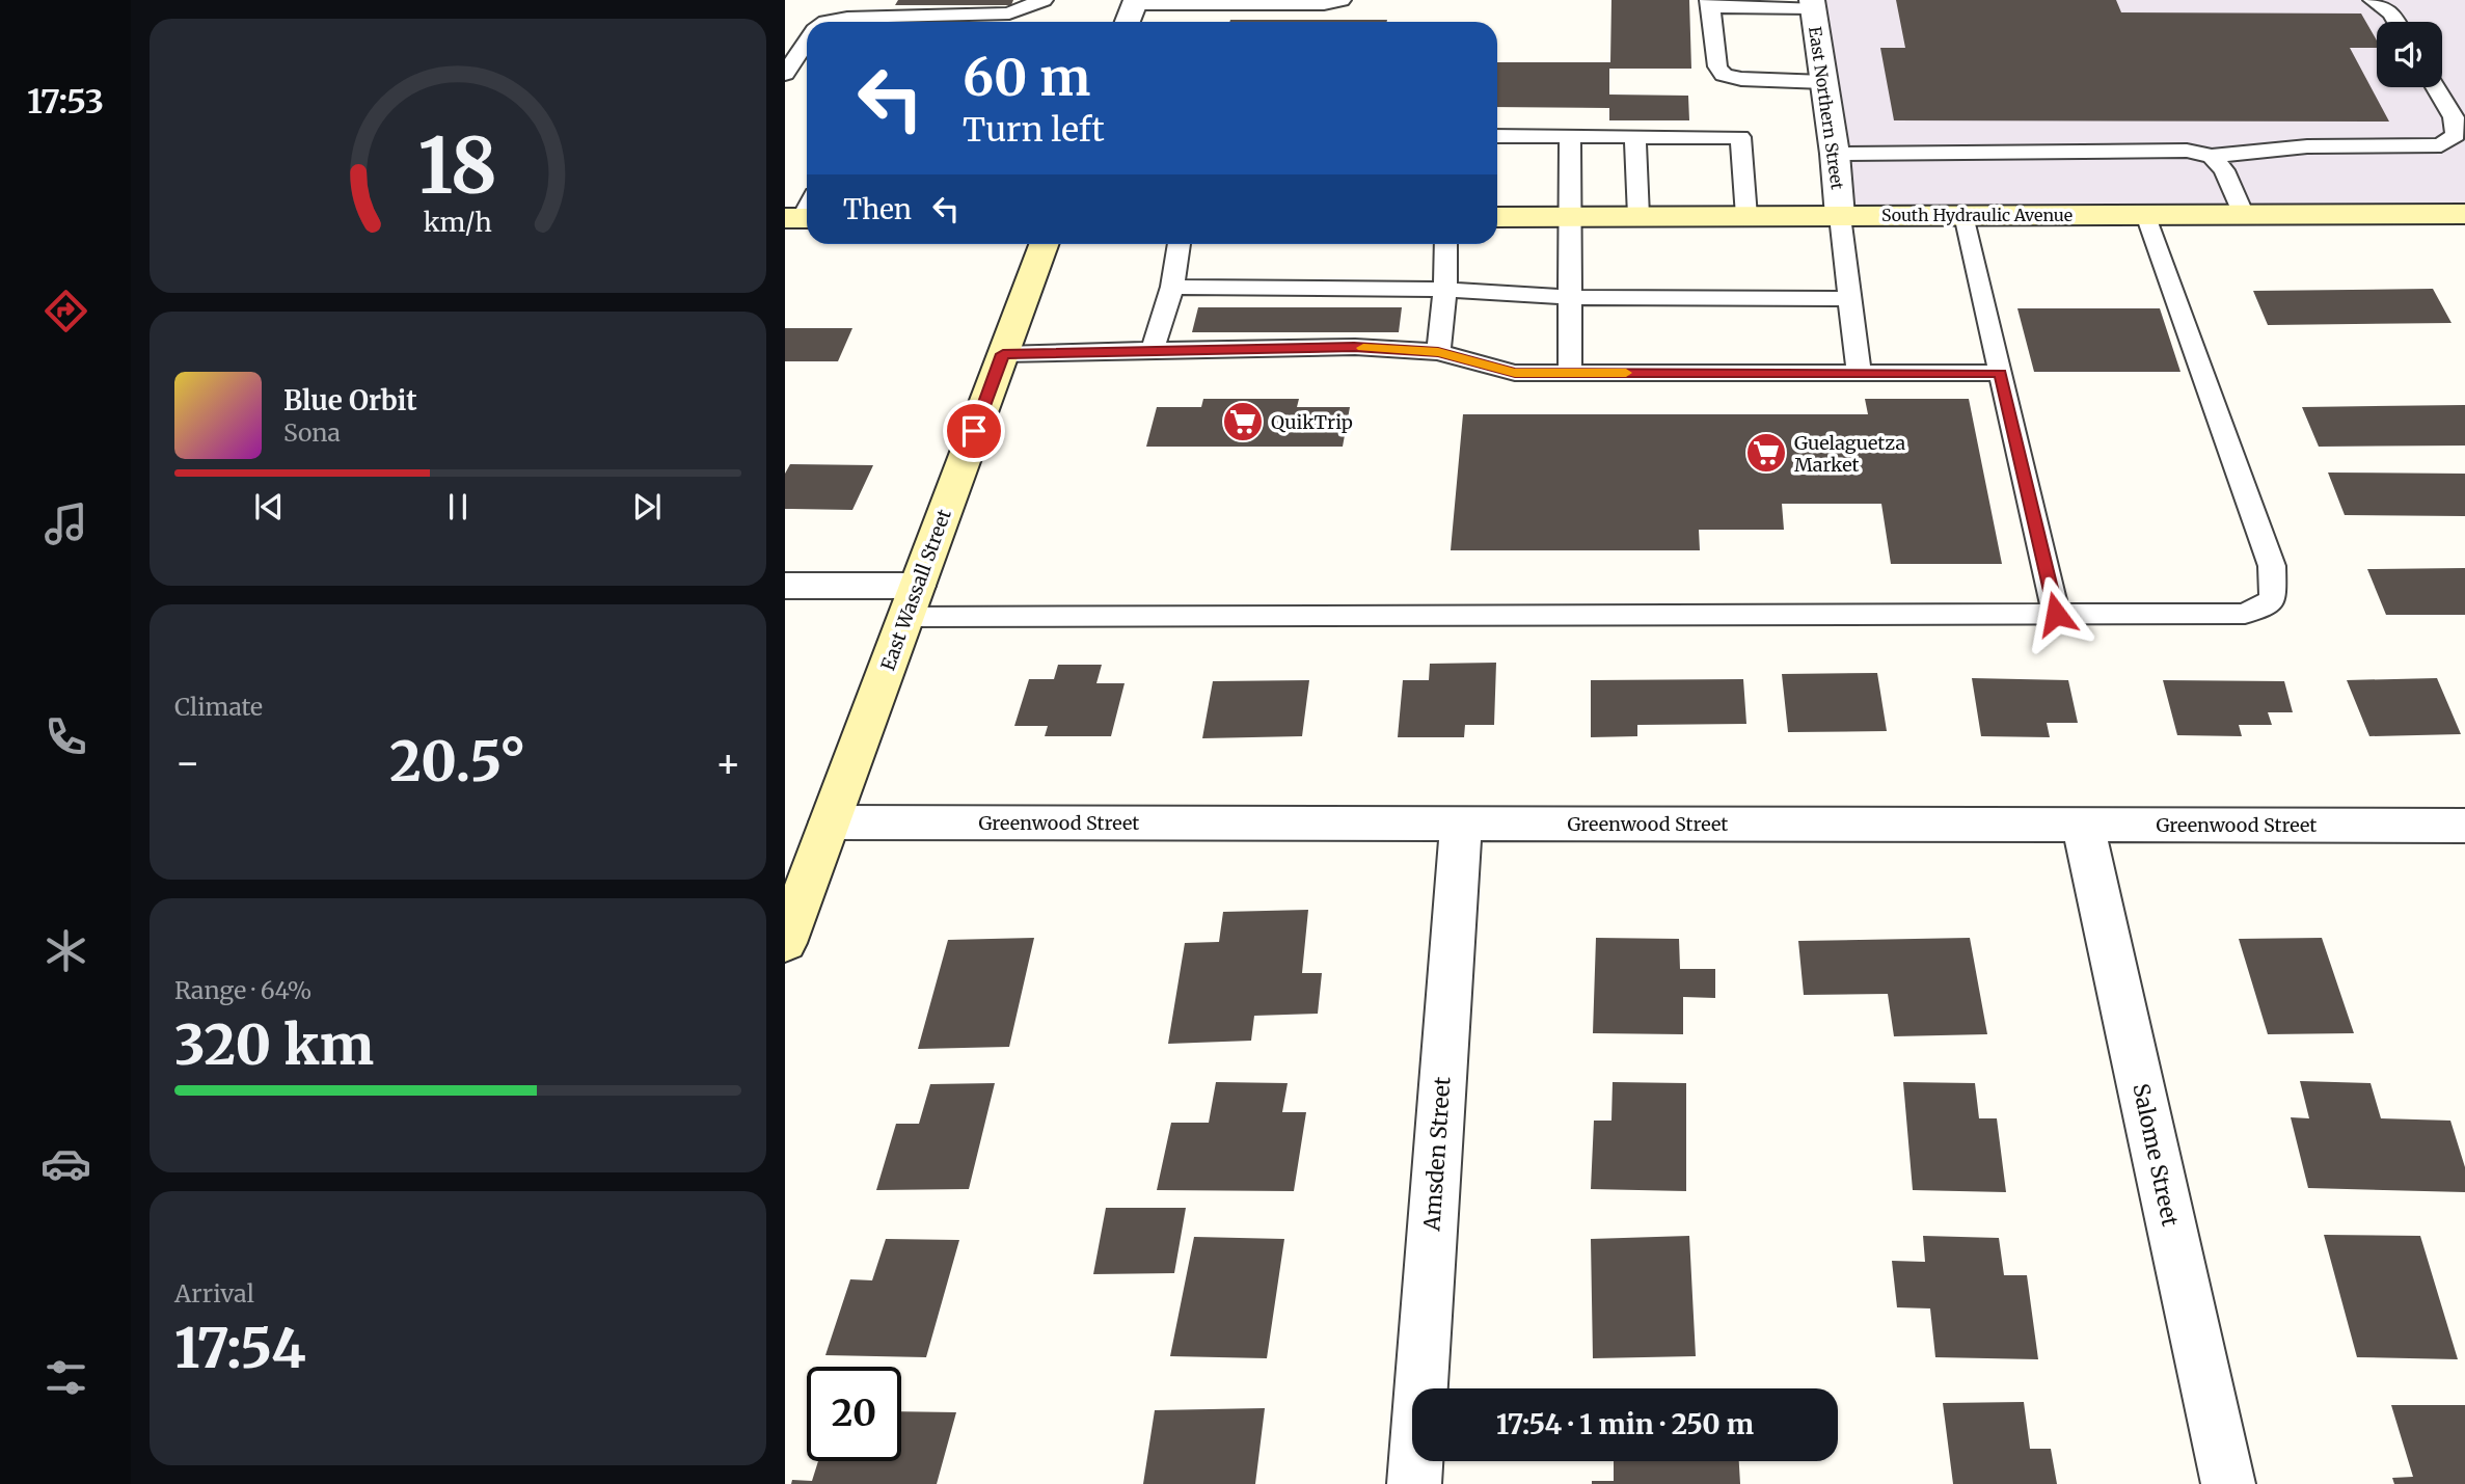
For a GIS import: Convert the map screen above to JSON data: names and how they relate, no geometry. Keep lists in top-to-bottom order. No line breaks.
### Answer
{"streets":{"street":["East Northern Street","South Hydraulic Avenue","East Wassall Street","Greenwood Street","Amsden Street","Salome Street"]},"crossings":[["East Northern Street","South Hydraulic Avenue"],["East Wassall Street","Greenwood Street"],["Greenwood Street","Amsden Street"],["Greenwood Street","Salome Street"]],"places":{"supermarket":["QuikTrip","Guelaguetza Market"]},"page":{"tabs":"17:53","turn":["60 m","Turn left"],"then":"Then","song":["Blue Orbit","Sona"],"tile":["Climate",["Range · 64%","320 km"],["Arrival","17:54"]],"heat":["−","20.5°","+"],"limit":"20","trip":"17:54 · 1 min · 250 m","gauge":["18","km/h"]}}
